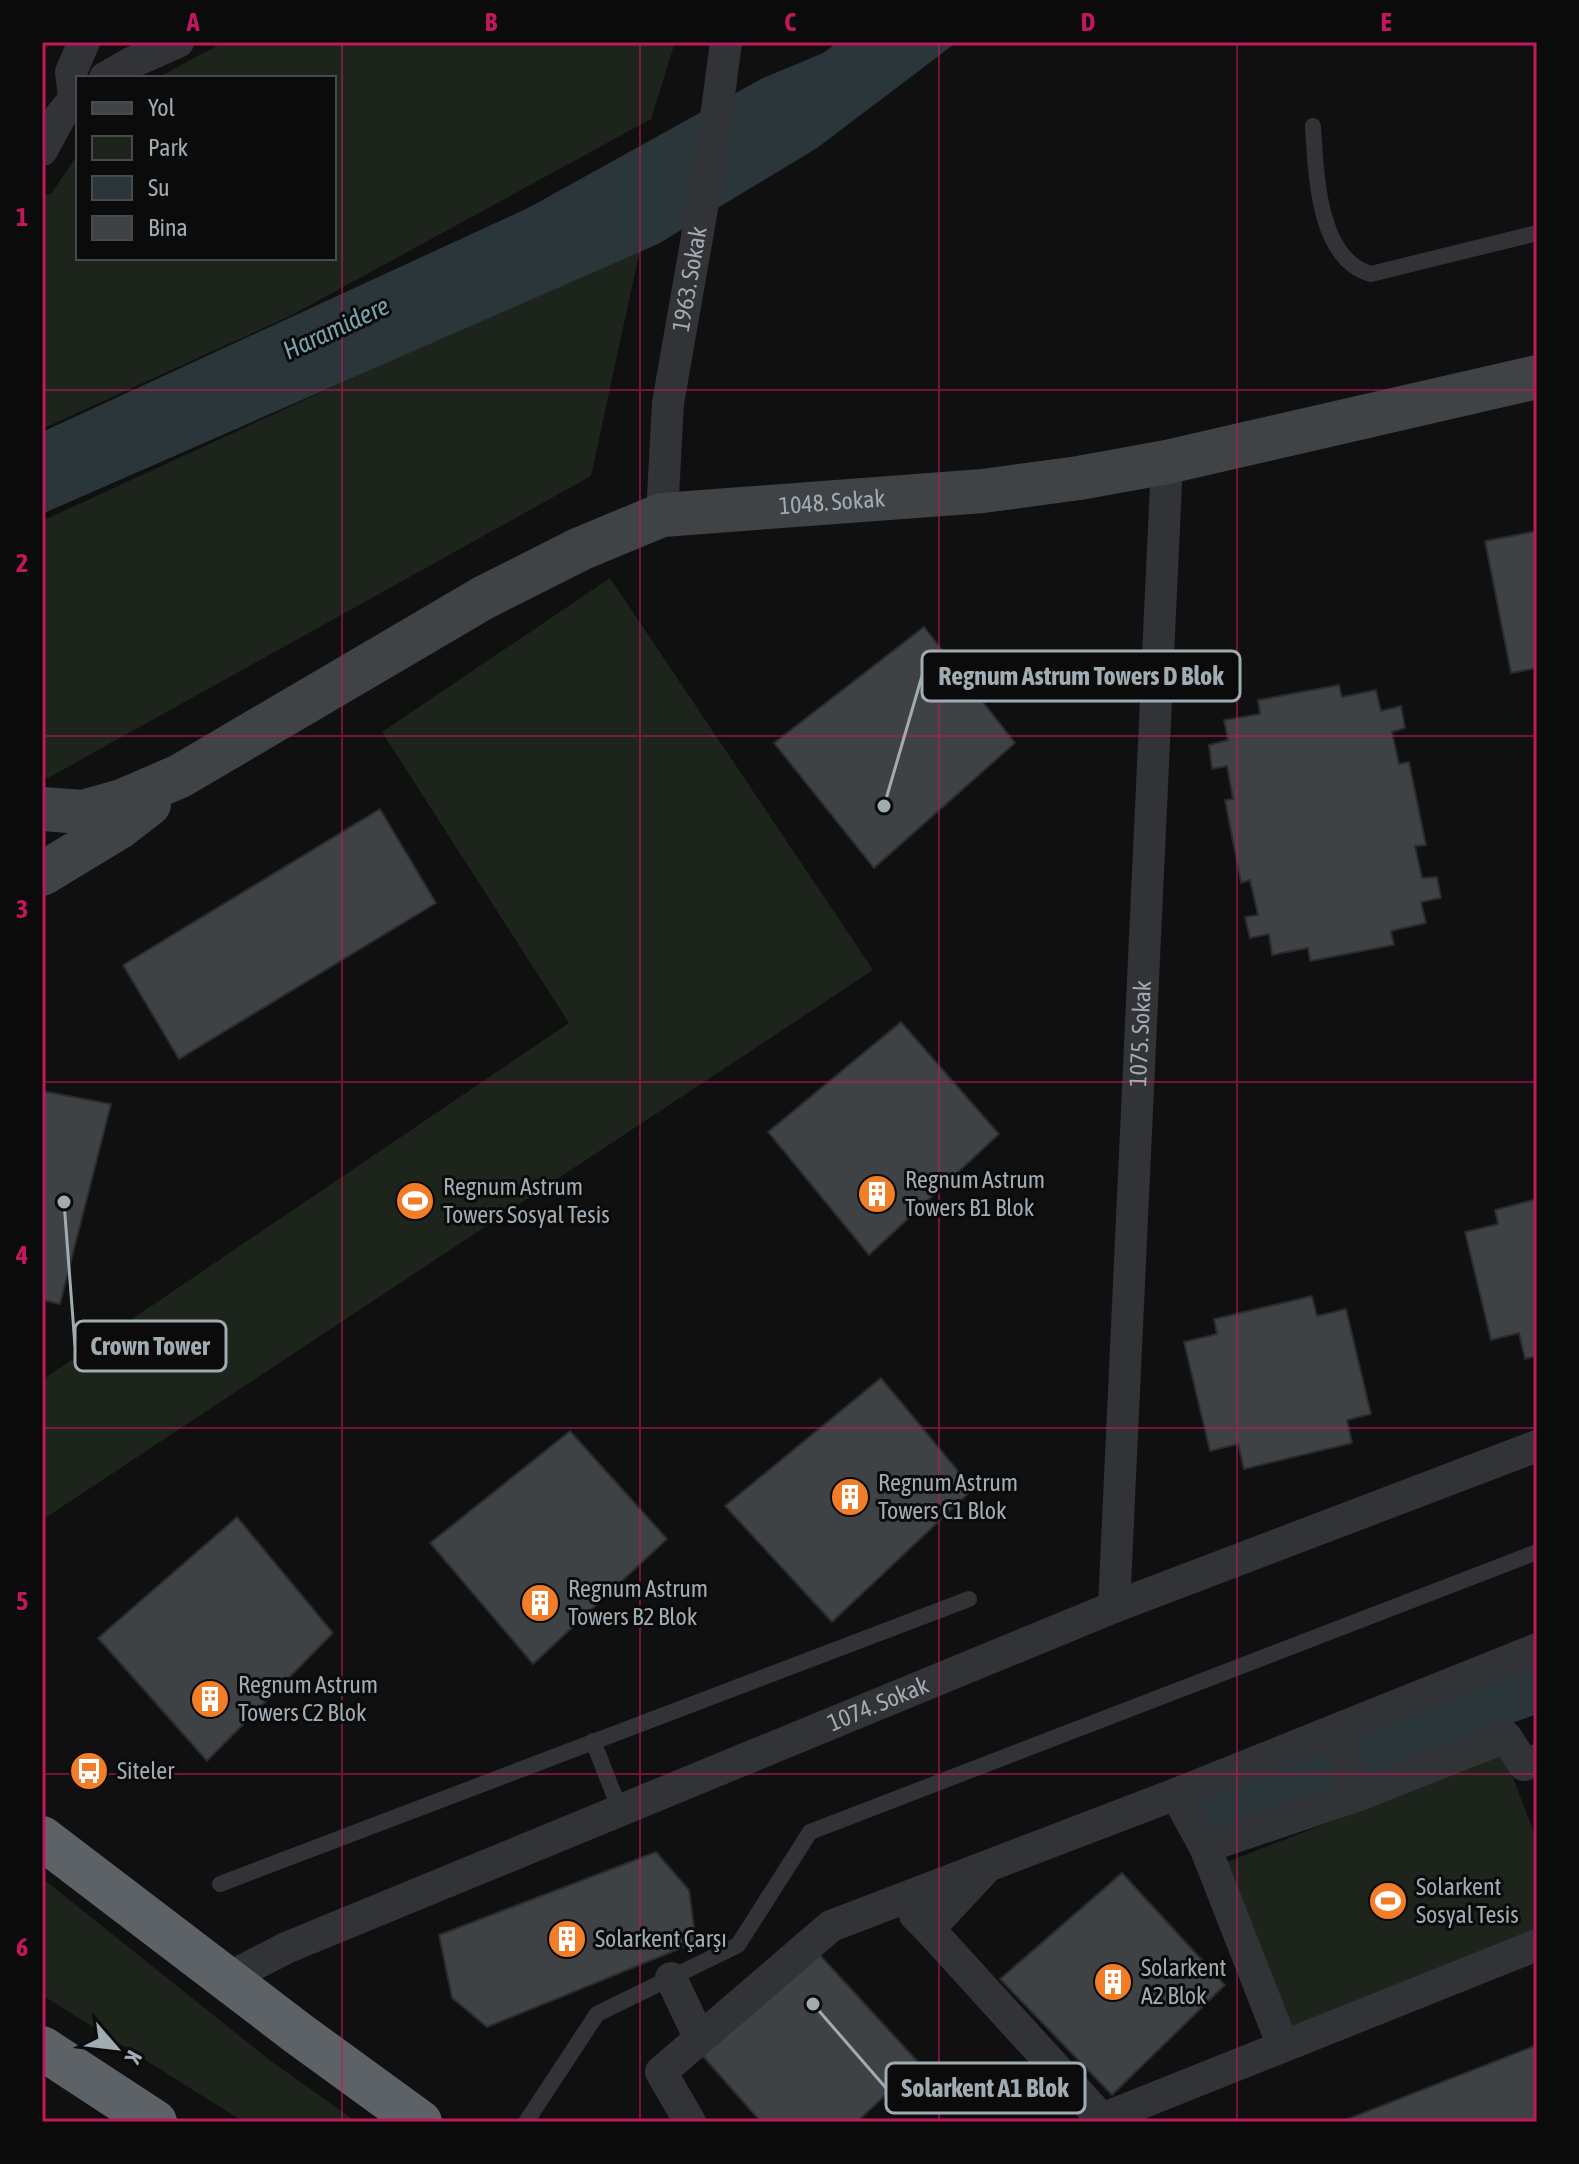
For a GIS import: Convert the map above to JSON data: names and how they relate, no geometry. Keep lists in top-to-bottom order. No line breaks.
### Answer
{"streets":{"main road":["1048. Sokak"],"street":["1963. Sokak","1075. Sokak","1074. Sokak"]},"crossings":[["1963. Sokak","1048. Sokak"],["1048. Sokak","1075. Sokak"],["1075. Sokak","1074. Sokak"]],"water":["Haramidere"],"places":{"other":["Regnum Astrum Towers D Blok","Crown Tower","Solarkent A1 Blok"],"building":["Regnum Astrum Towers B1 Blok","Regnum Astrum Towers C1 Blok","Regnum Astrum Towers B2 Blok","Regnum Astrum Towers C2 Blok","Solarkent Çarşı","Solarkent A2 Blok"],"sports":["Regnum Astrum Towers Sosyal Tesis","Solarkent Sosyal Tesis"],"bus stop":["Siteler"]},"legend":["Yol","Park","Su","Bina"],"north":"bottom right","grid":{"columns":["A","B","C","D","E"],"rows":["1","2","3","4","5","6"]}}
